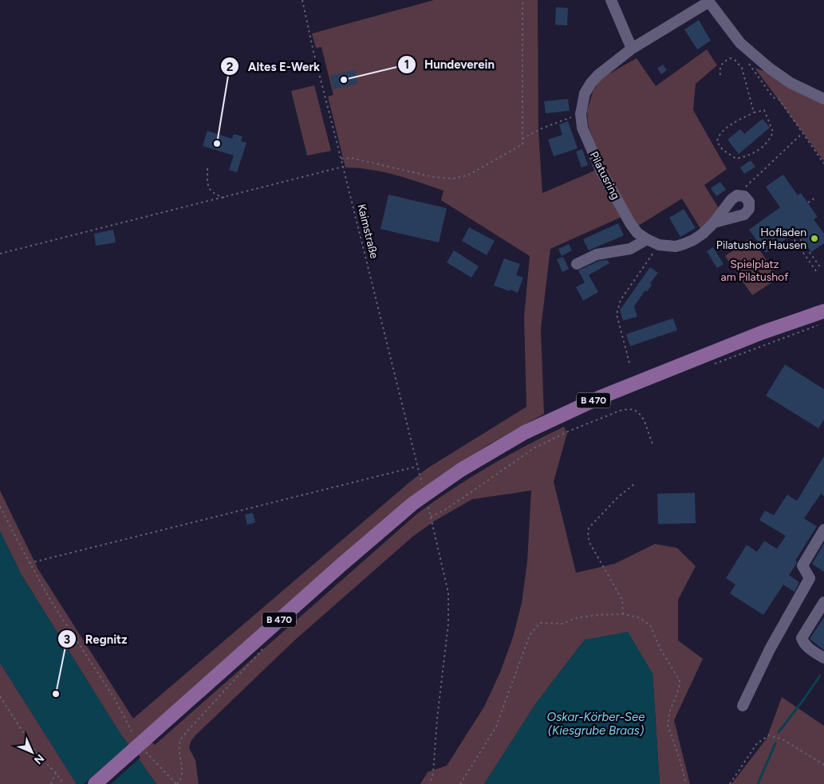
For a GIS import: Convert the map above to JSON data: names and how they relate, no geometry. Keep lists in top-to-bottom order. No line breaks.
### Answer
{"streets":{"main road":["B 470"],"street":["Pilatusring"],"path":["Kaimstraße"]},"crossings":[["Kaimstraße","B 470"]],"water":["Oskar-Körber-See (Kiesgrube Braas)"],"parks":["Spielplatz am Pilatushof"],"places":["Hundeverein","Altes E-Werk","Hofladen Pilatushof Hausen","Regnitz"],"north":"bottom right"}
